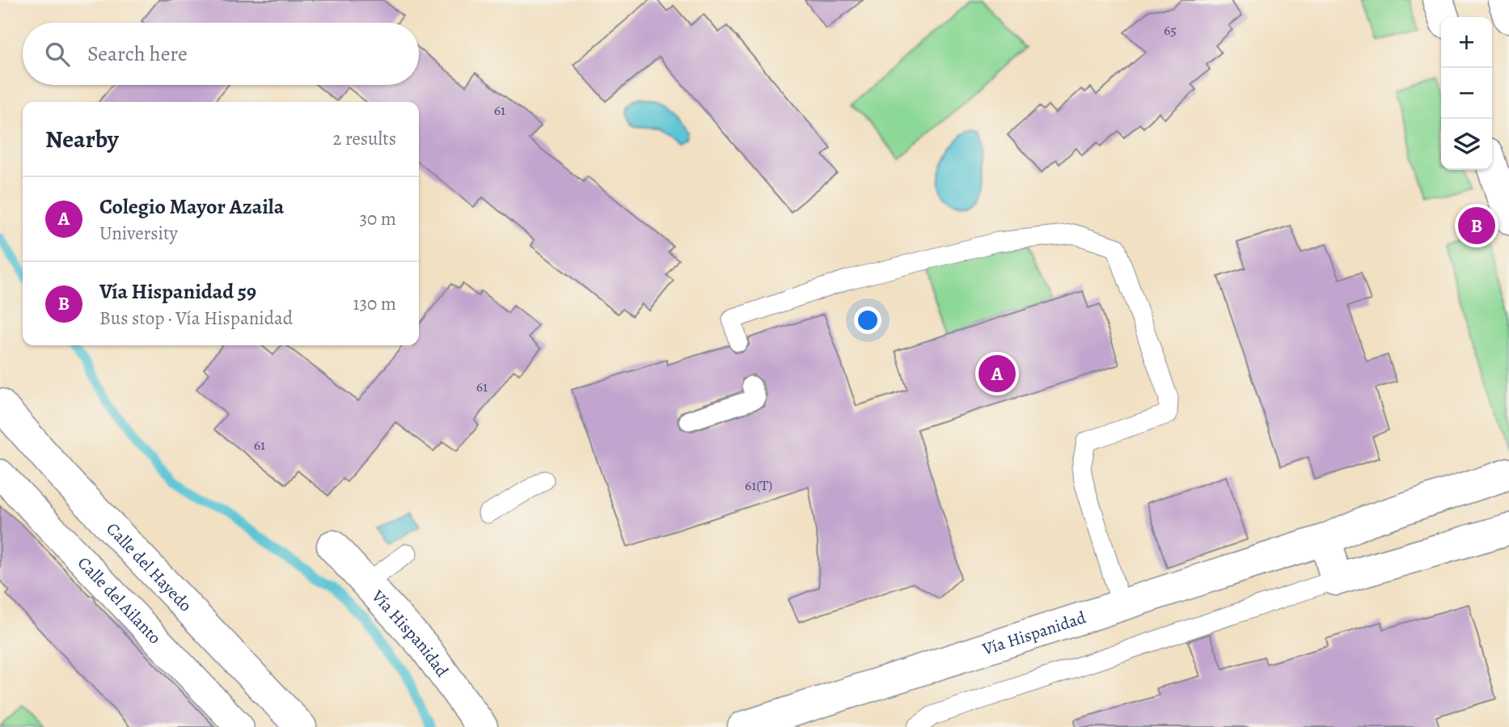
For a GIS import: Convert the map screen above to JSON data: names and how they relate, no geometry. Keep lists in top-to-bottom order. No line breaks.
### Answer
{"streets":{"main road":["Calle del Hayedo","Vía Hispanidad"],"street":["Calle del Ailanto"]},"house_numbers":["65","61","61","61","61(T)"],"page":{"map_buttons":["+","−"],"search":"Search here","heading":["Nearby","2 results"],"list":[{"mark":"A","name":"Colegio Mayor Azaila","note":"University","value":"30 m"},{"mark":"B","name":"Vía Hispanidad 59","note":"Bus stop · Vía Hispanidad","value":"130 m"}],"pins":["B","A"]}}
